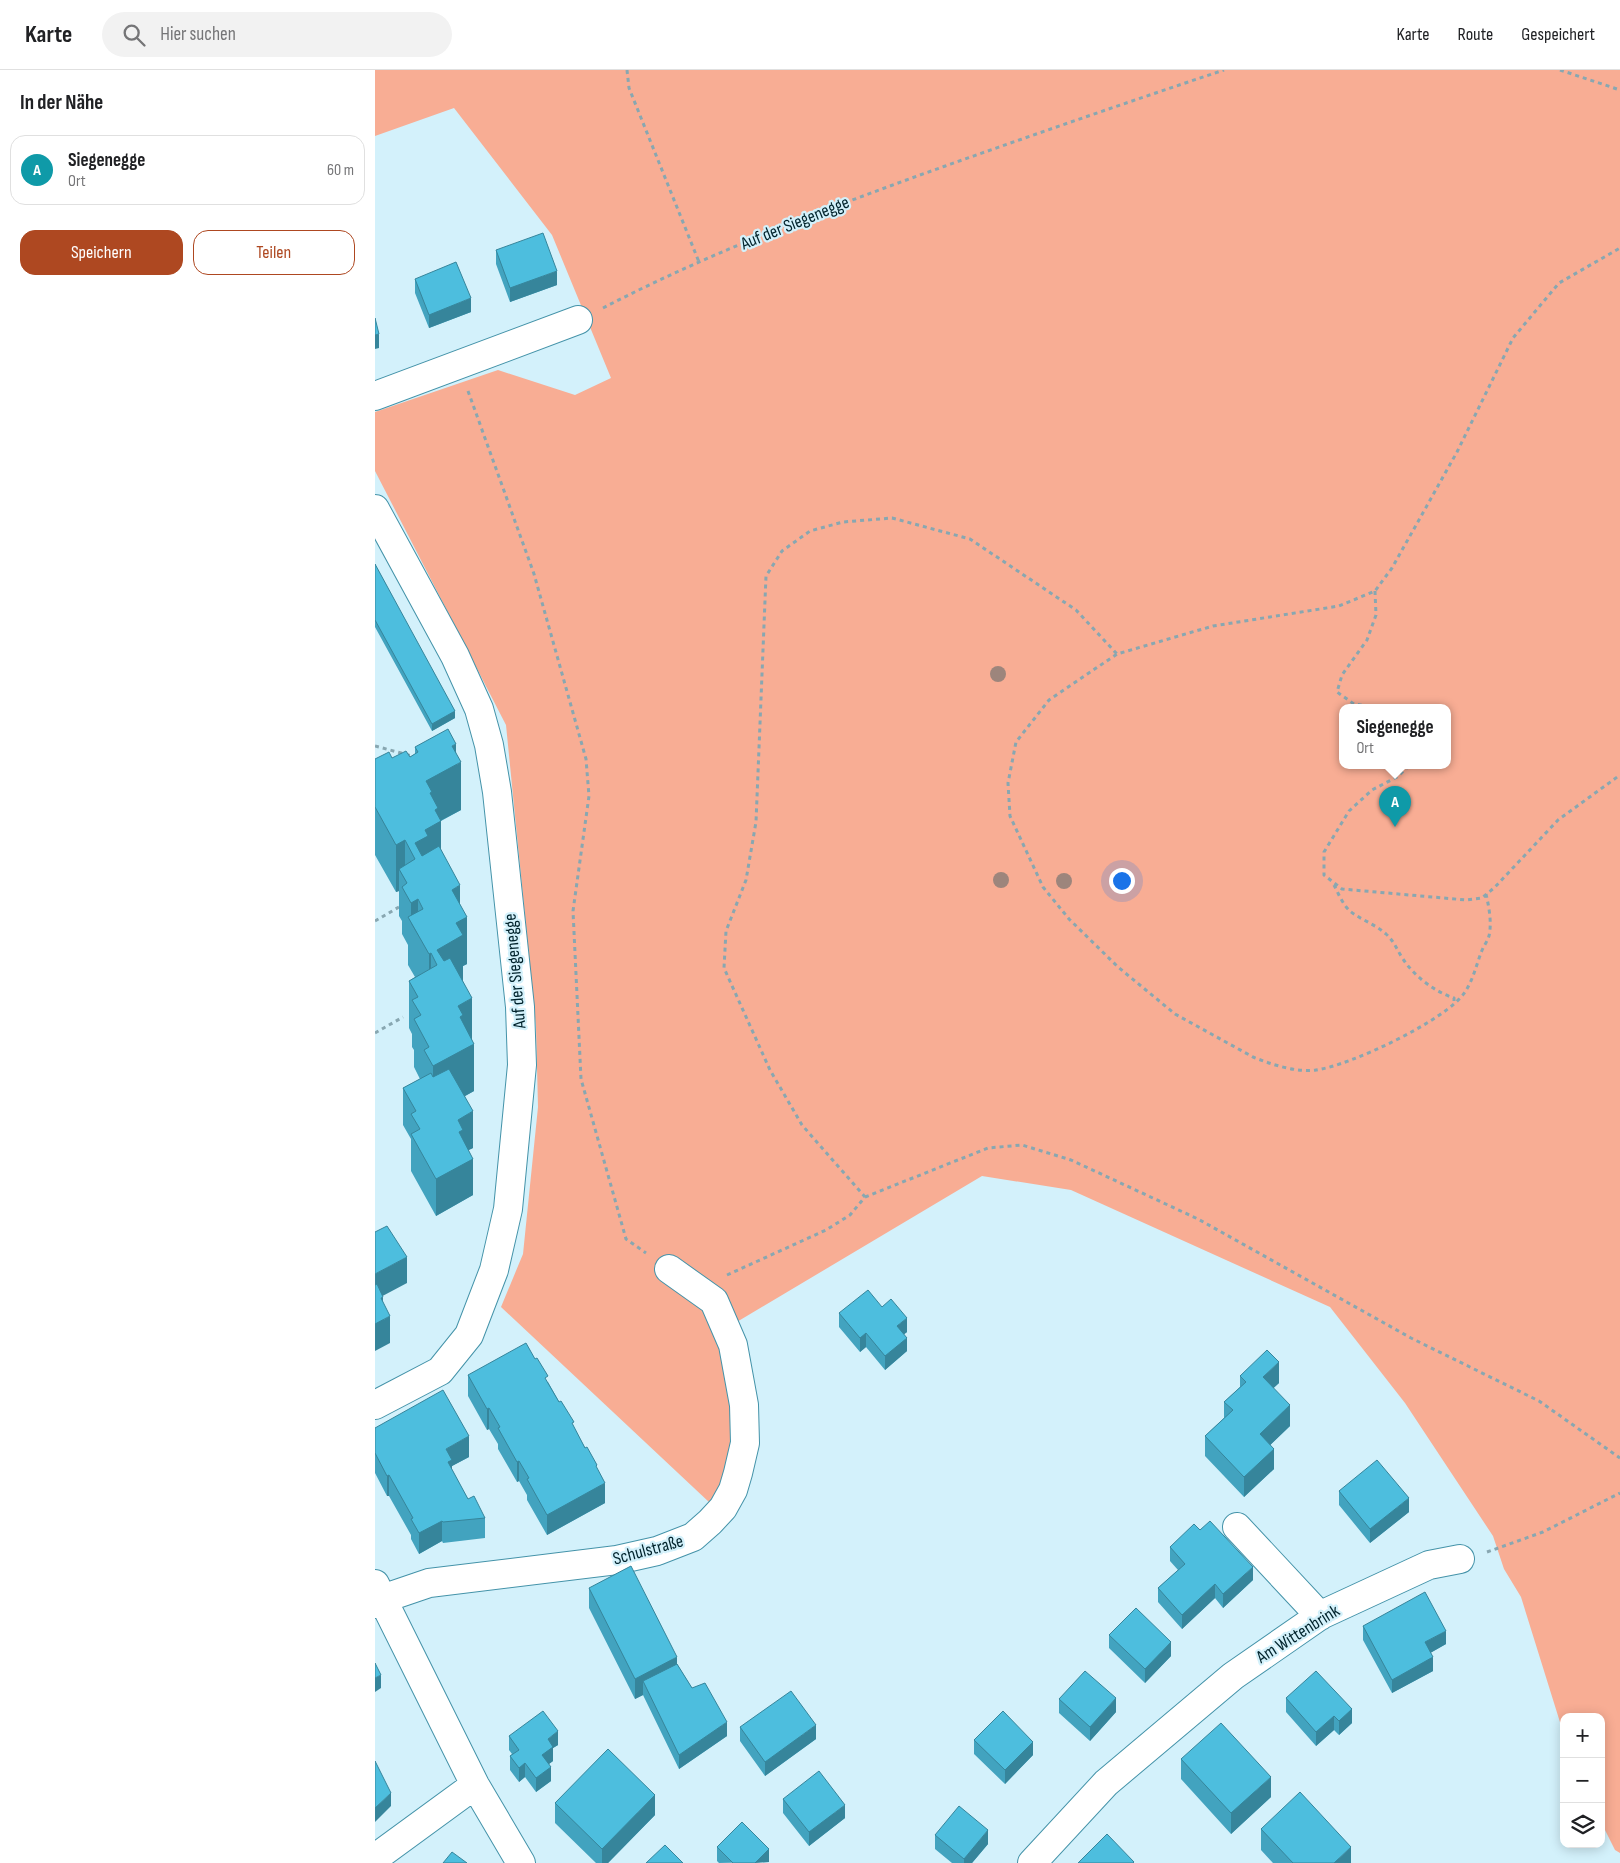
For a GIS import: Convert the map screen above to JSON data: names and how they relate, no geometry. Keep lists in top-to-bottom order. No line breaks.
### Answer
{"streets":{"street":["Auf der Siegenegge","Schulstraße","Am Wittenbrink"]},"page":{"header":"Karte","search":"Hier suchen","nav":["Karte","Route","Gespeichert"],"heading":"In der Nähe","list":[{"mark":"A","name":"Siegenegge","note":"Ort","value":"60 m"}],"buttons":["Speichern","Teilen"],"popup":["Siegenegge","Ort"],"pins":"A","map_buttons":["+","−"]}}
